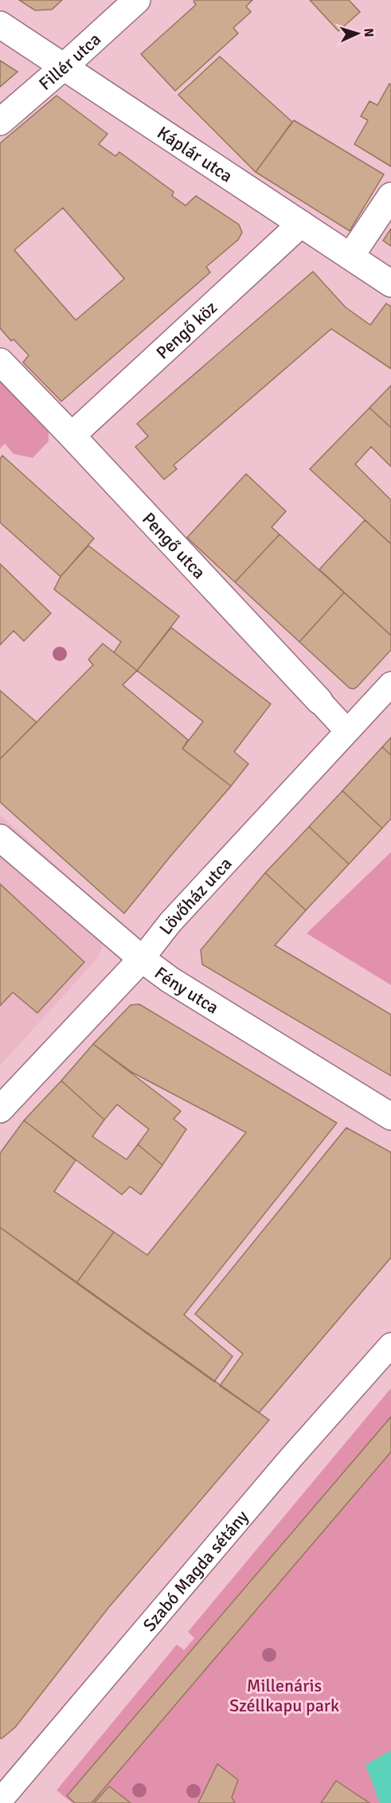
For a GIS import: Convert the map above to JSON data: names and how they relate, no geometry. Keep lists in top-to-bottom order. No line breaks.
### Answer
{"streets":{"street":["Fillér utca","Káplár utca","Pengő köz","Pengő utca","Lövőház utca","Fény utca","Szabó Magda sétány"]},"crossings":[["Fillér utca","Káplár utca"],["Káplár utca","Pengő köz"],["Pengő köz","Pengő utca"],["Pengő utca","Lövőház utca"],["Lövőház utca","Fény utca"]],"parks":["Millenáris Széllkapu park"],"north":"right"}
